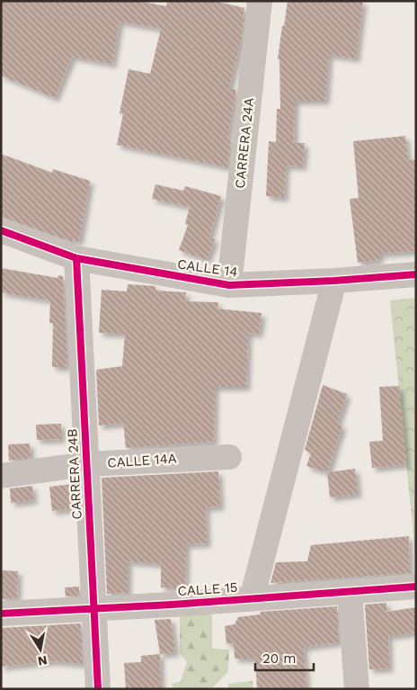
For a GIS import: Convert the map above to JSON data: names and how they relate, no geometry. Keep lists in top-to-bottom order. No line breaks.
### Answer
{"streets":{"street":["CARRERA 24A","CALLE 14","CALLE 14A","CARRERA 24B","CALLE 15"]},"crossings":[["CARRERA 24A","CALLE 14"],["CALLE 14","CARRERA 24B"],["CALLE 14A","CARRERA 24B"],["CARRERA 24B","CALLE 15"]],"scale_bar":"20 m","north":"bottom"}
